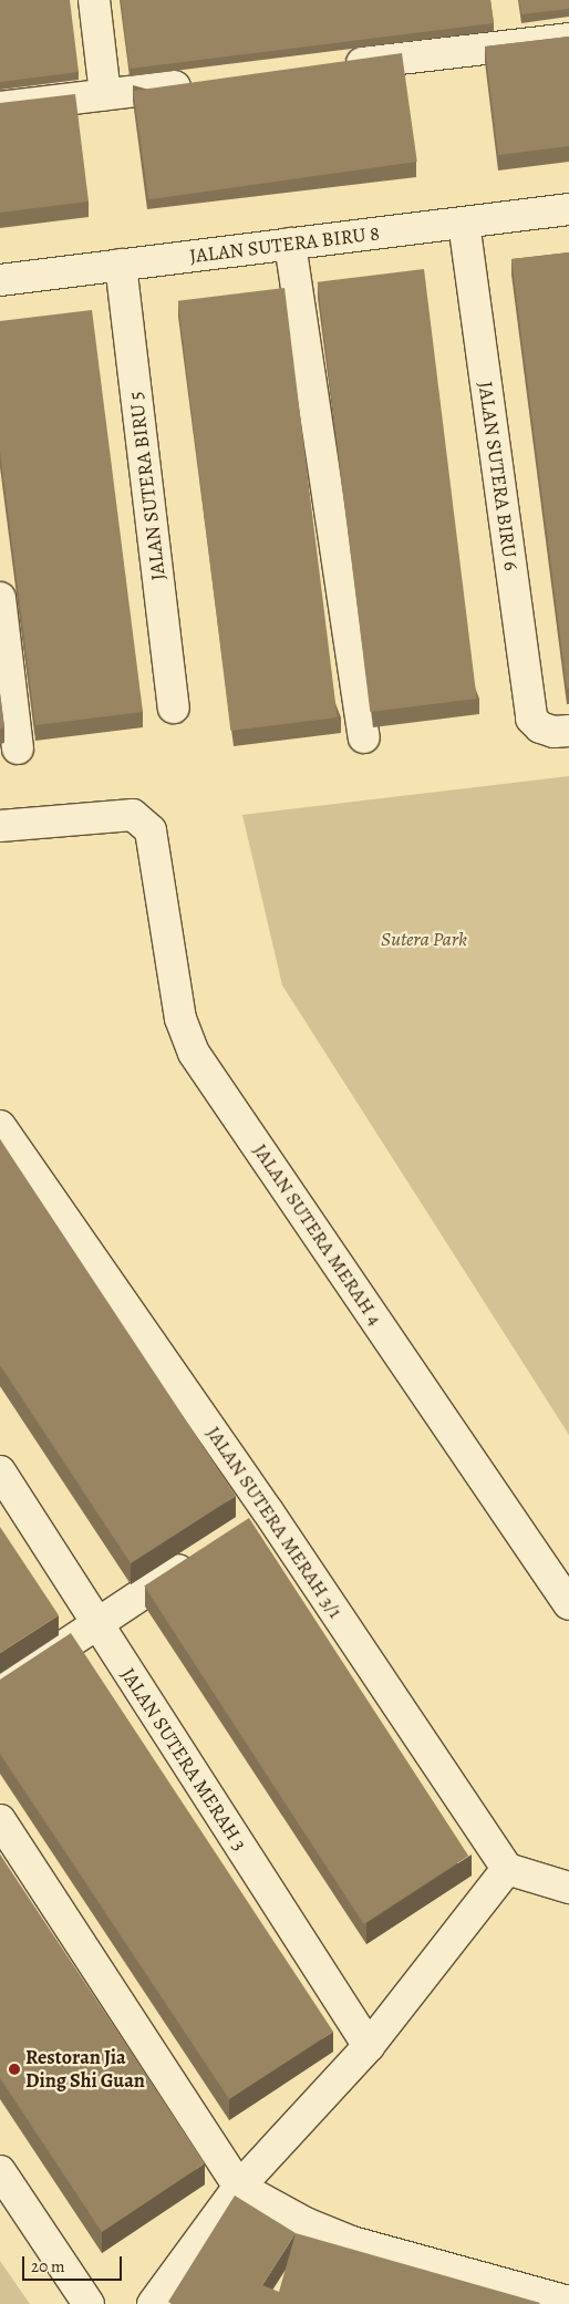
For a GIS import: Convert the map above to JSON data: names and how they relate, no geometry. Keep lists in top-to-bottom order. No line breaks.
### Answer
{"streets":{"street":["JALAN SUTERA BIRU 8","JALAN SUTERA BIRU 6","JALAN SUTERA BIRU 5","JALAN SUTERA MERAH 4","JALAN SUTERA MERAH 3/1","JALAN SUTERA MERAH 3"]},"crossings":[["JALAN SUTERA BIRU 8","JALAN SUTERA BIRU 6"],["JALAN SUTERA BIRU 8","JALAN SUTERA BIRU 5"]],"parks":["Sutera Park"],"places":["Restoran Jia Ding Shi Guan"],"scale_bar":"20 m"}
